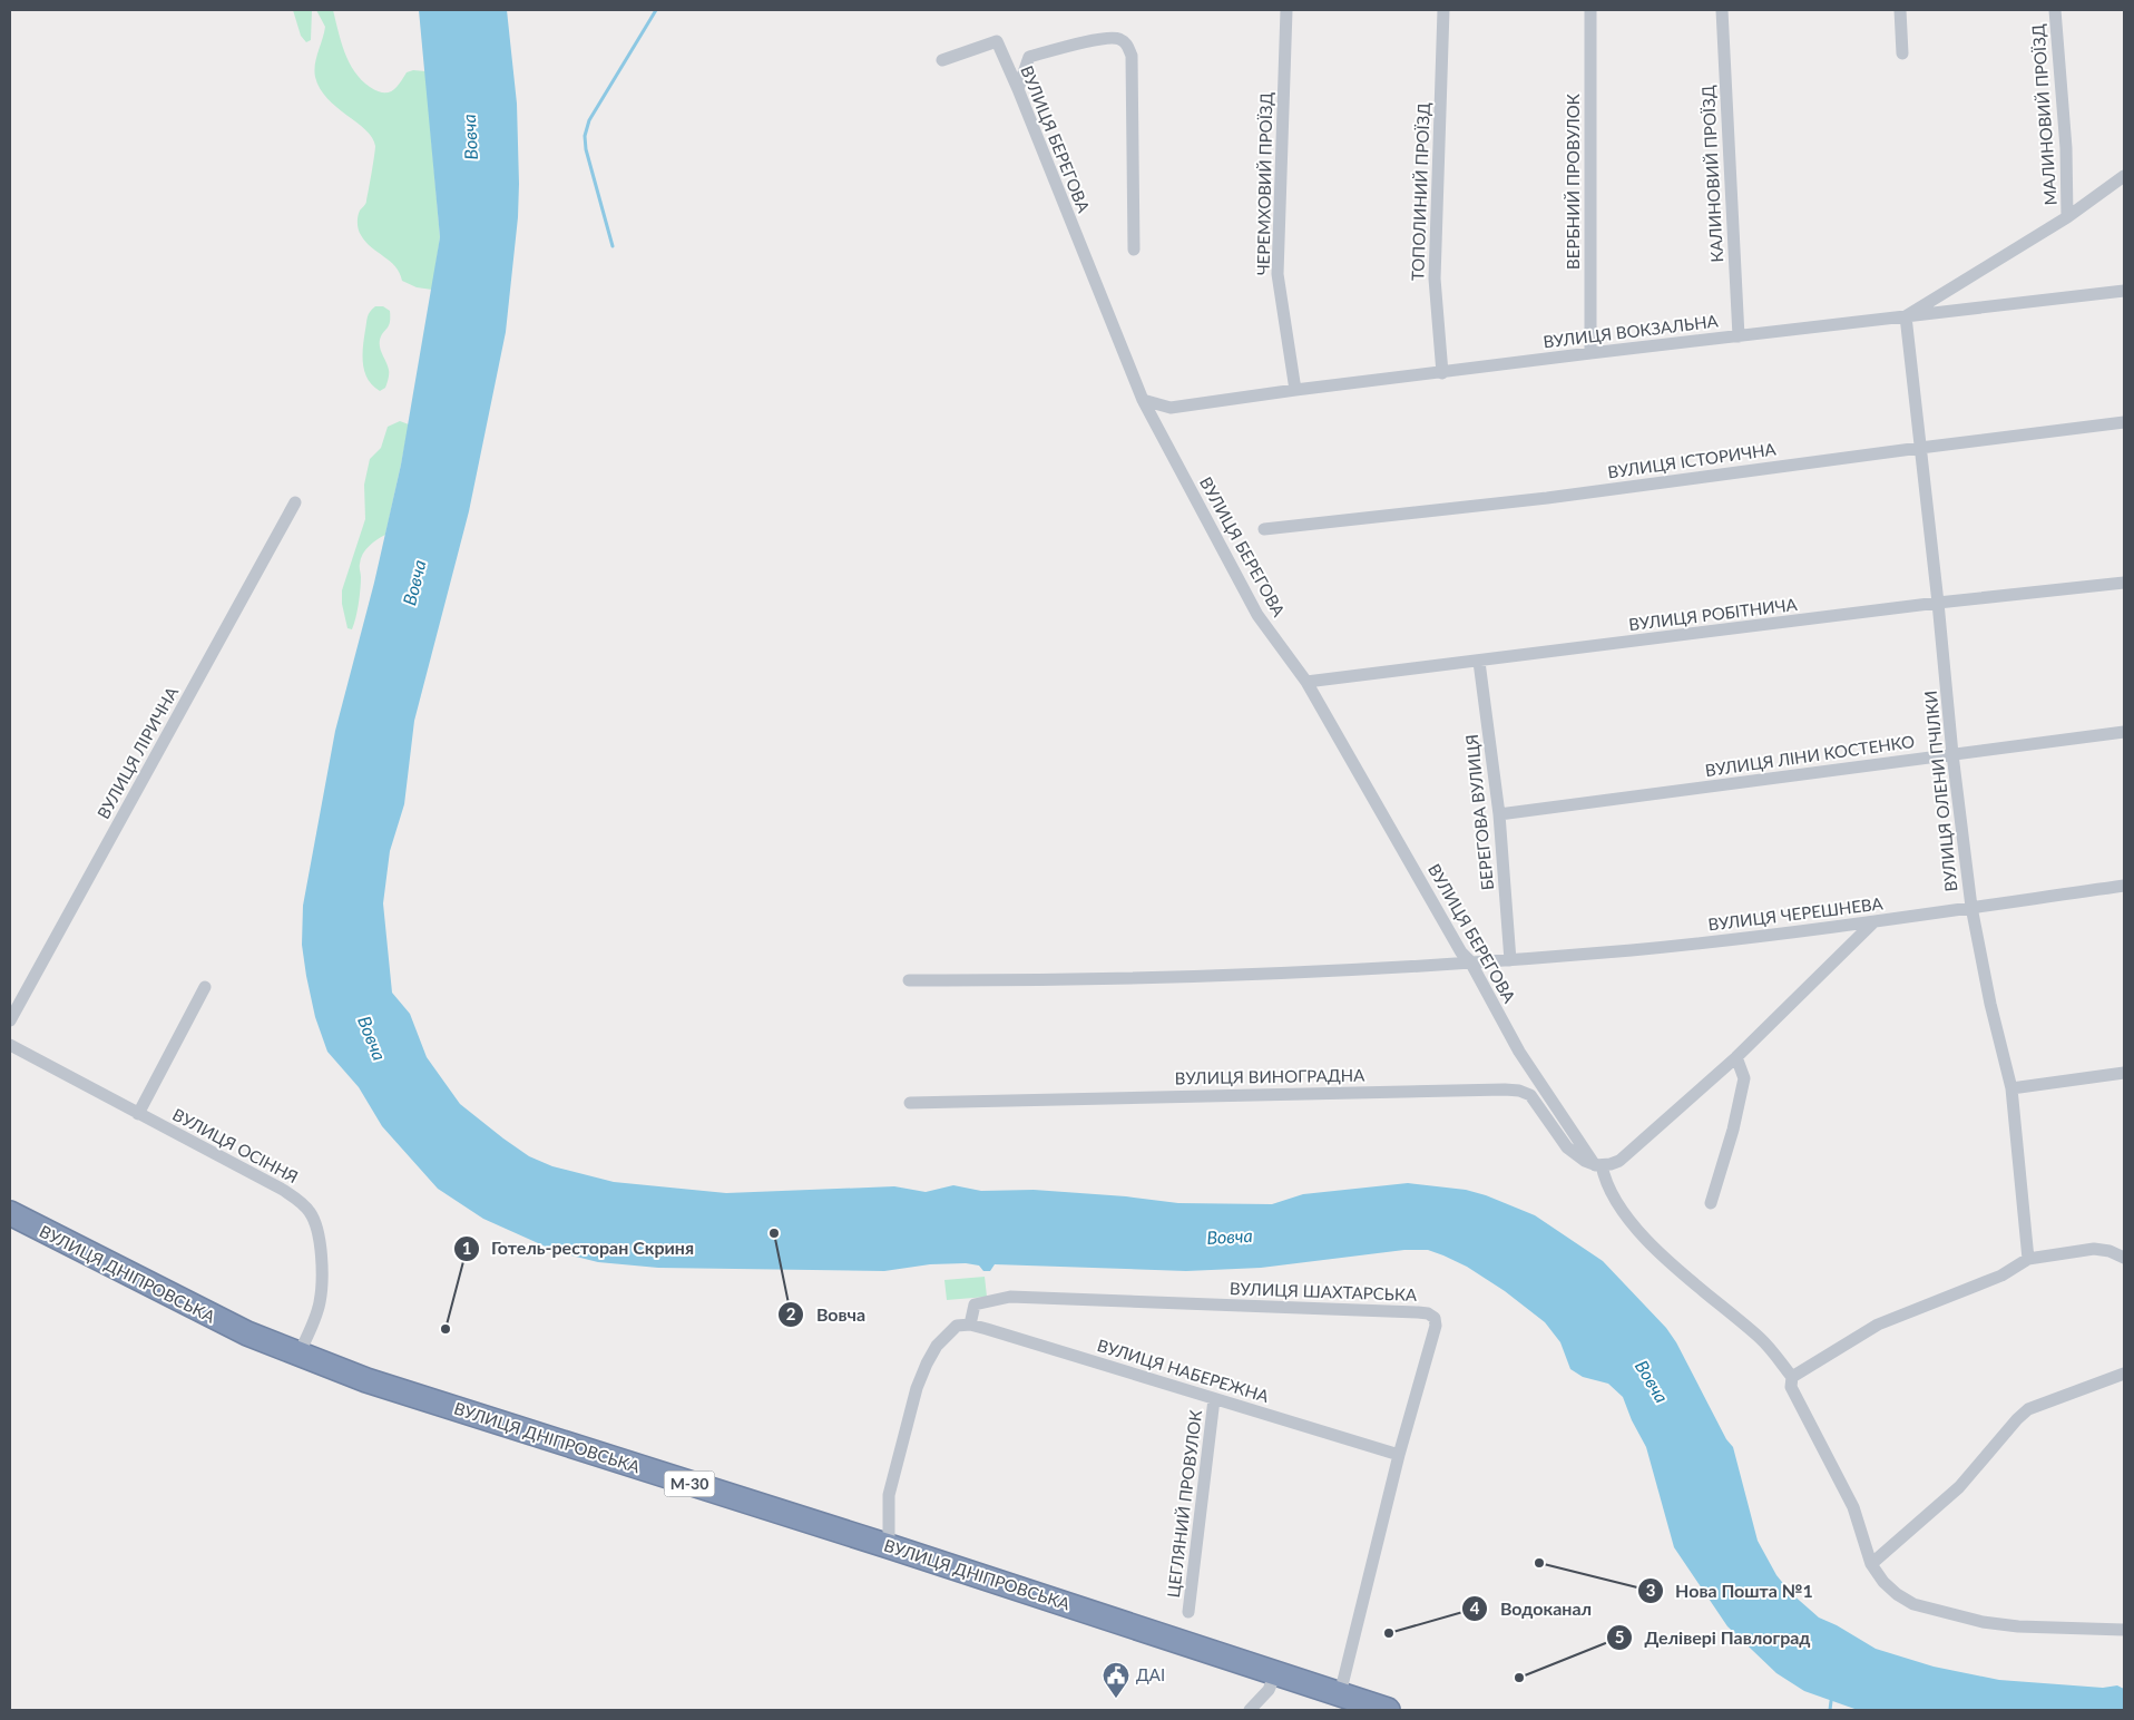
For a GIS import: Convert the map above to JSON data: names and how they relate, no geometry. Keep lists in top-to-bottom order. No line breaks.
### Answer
{"streets":{"highway":["ВУЛИЦЯ ДНІПРОВСЬКА","М-30"],"street":["МАЛИНОВИЙ ПРОЇЗД","ВУЛИЦЯ БЕРЕГОВА","КАЛИНОВИЙ ПРОЇЗД","ВЕРБНИЙ ПРОВУЛОК","ЧЕРЕМХОВИЙ ПРОЇЗД","ТОПОЛИНИЙ ПРОЇЗД","ВУЛИЦЯ ВОКЗАЛЬНА","ВУЛИЦЯ ІСТОРИЧНА","ВУЛИЦЯ РОБІТНИЧА","ВУЛИЦЯ ЛІРИЧНА","ВУЛИЦЯ ЛІНИ КОСТЕНКО","ВУЛИЦЯ ОЛЕНИ ПЧІЛКИ","БЕРЕГОВА ВУЛИЦЯ","ВУЛИЦЯ ЧЕРЕШНЕВА","ВУЛИЦЯ ВИНОГРАДНА","ВУЛИЦЯ ОСІННЯ","ВУЛИЦЯ ШАХТАРСЬКА","ВУЛИЦЯ НАБЕРЕЖНА","ЦЕГЛЯНИЙ ПРОВУЛОК"]},"crossings":[["ВУЛИЦЯ БЕРЕГОВА","ВУЛИЦЯ ВОКЗАЛЬНА"],["ВУЛИЦЯ БЕРЕГОВА","ВУЛИЦЯ РОБІТНИЧА"],["ВУЛИЦЯ БЕРЕГОВА","ВУЛИЦЯ ЧЕРЕШНЕВА"],["ВУЛИЦЯ БЕРЕГОВА","ВУЛИЦЯ ВИНОГРАДНА"],["КАЛИНОВИЙ ПРОЇЗД","ВУЛИЦЯ ВОКЗАЛЬНА"],["ВЕРБНИЙ ПРОВУЛОК","ВУЛИЦЯ ВОКЗАЛЬНА"],["ЧЕРЕМХОВИЙ ПРОЇЗД","ВУЛИЦЯ ВОКЗАЛЬНА"],["ТОПОЛИНИЙ ПРОЇЗД","ВУЛИЦЯ ВОКЗАЛЬНА"],["ВУЛИЦЯ ВОКЗАЛЬНА","ВУЛИЦЯ ОЛЕНИ ПЧІЛКИ"],["ВУЛИЦЯ ІСТОРИЧНА","ВУЛИЦЯ ОЛЕНИ ПЧІЛКИ"],["ВУЛИЦЯ РОБІТНИЧА","ВУЛИЦЯ ОЛЕНИ ПЧІЛКИ"],["ВУЛИЦЯ РОБІТНИЧА","БЕРЕГОВА ВУЛИЦЯ"],["ВУЛИЦЯ ЛІНИ КОСТЕНКО","ВУЛИЦЯ ОЛЕНИ ПЧІЛКИ"],["ВУЛИЦЯ ЛІНИ КОСТЕНКО","БЕРЕГОВА ВУЛИЦЯ"],["ВУЛИЦЯ ОЛЕНИ ПЧІЛКИ","ВУЛИЦЯ ЧЕРЕШНЕВА"],["БЕРЕГОВА ВУЛИЦЯ","ВУЛИЦЯ ЧЕРЕШНЕВА"],["ВУЛИЦЯ ОСІННЯ","ВУЛИЦЯ ДНІПРОВСЬКА"],["ВУЛИЦЯ ДНІПРОВСЬКА","ВУЛИЦЯ ШАХТАРСЬКА"],["ВУЛИЦЯ ДНІПРОВСЬКА","ВУЛИЦЯ НАБЕРЕЖНА"],["ВУЛИЦЯ ШАХТАРСЬКА","ВУЛИЦЯ НАБЕРЕЖНА"],["ВУЛИЦЯ НАБЕРЕЖНА","ЦЕГЛЯНИЙ ПРОВУЛОК"]],"water":["Вовча"],"places":{"other":["Вовча","Готель-ресторан Скриня","Нова Пошта №1","Водоканал","Делівері Павлоград"],"public building":["ДАІ"]}}
